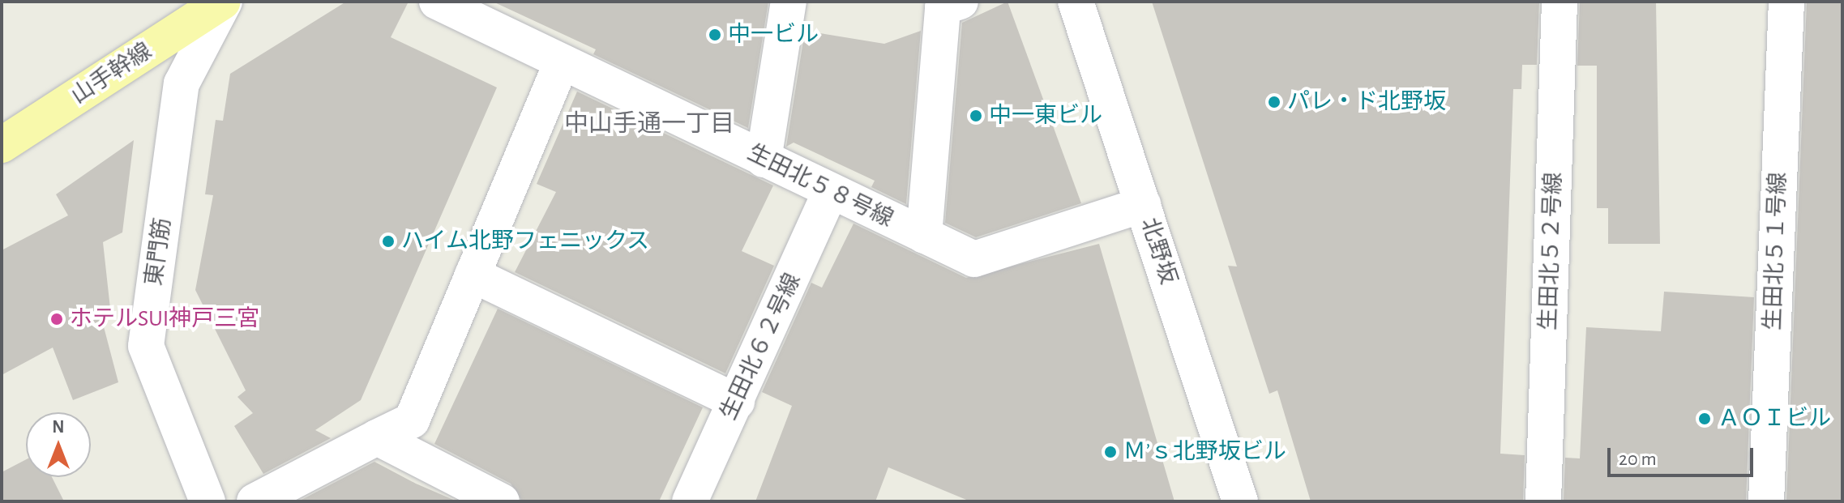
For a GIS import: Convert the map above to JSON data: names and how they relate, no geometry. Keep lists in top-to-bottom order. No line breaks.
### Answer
{"streets":{"main road":["山手幹線"],"street":["生田北５８号線","北野坂","生田北５２号線","生田北５１号線","東門筋","生田北６２号線"]},"crossings":[["山手幹線","東門筋"],["生田北５８号線","北野坂"],["生田北５８号線","生田北６２号線"]],"districts":["中山手通一丁目"],"places":["中一ビル","パレ・ド北野坂","中一東ビル","ハイム北野フェニックス","ホテルSUI神戸三宮","ＡＯＩビル","Ｍ’ｓ北野坂ビル"],"scale_bar":"20 m","north":"top"}
